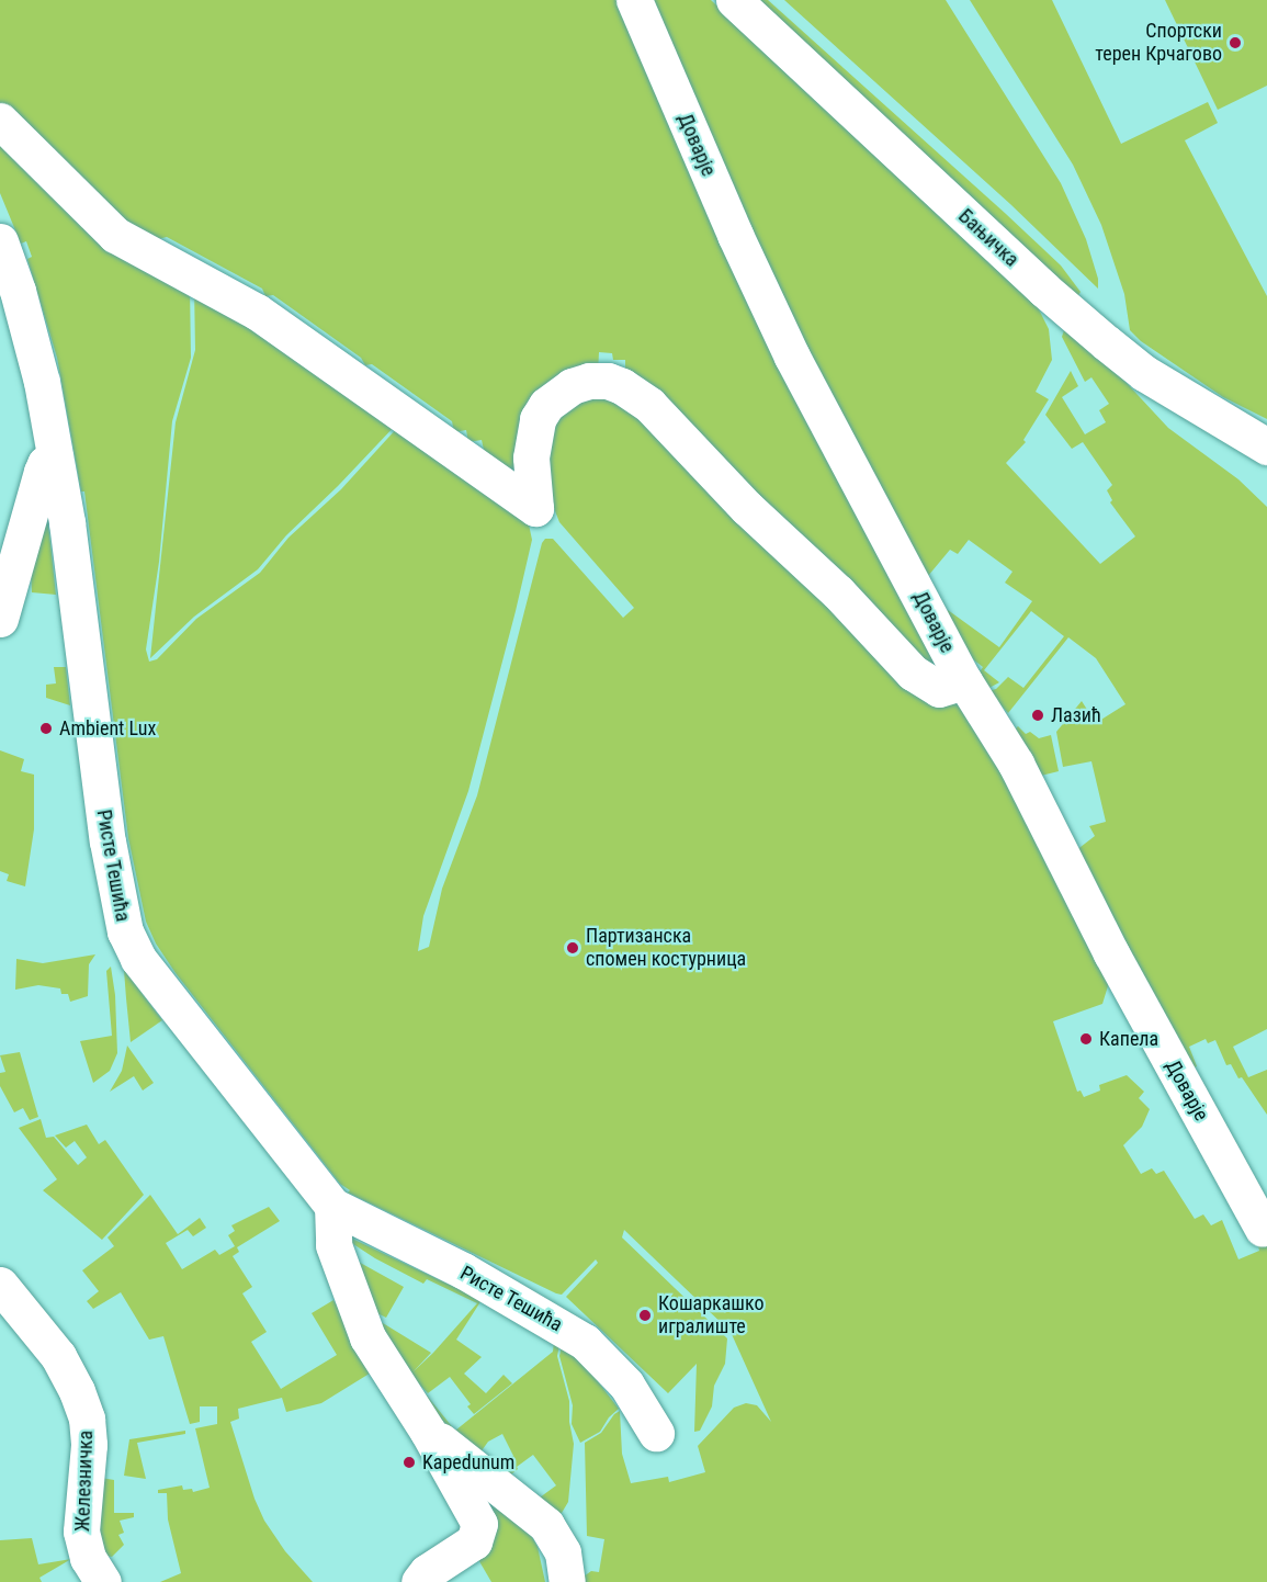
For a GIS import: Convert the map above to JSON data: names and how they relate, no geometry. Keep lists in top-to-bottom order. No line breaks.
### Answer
{"streets":{"street":["Доварје","Бањичка","Ристе Тешића","Железничка"]},"places":["Спортски терен Крчагово","Лазић","Ambient Lux","Партизанска спомен костурница","Капела","Кошаркашко игралиште","Kapedunum"]}
